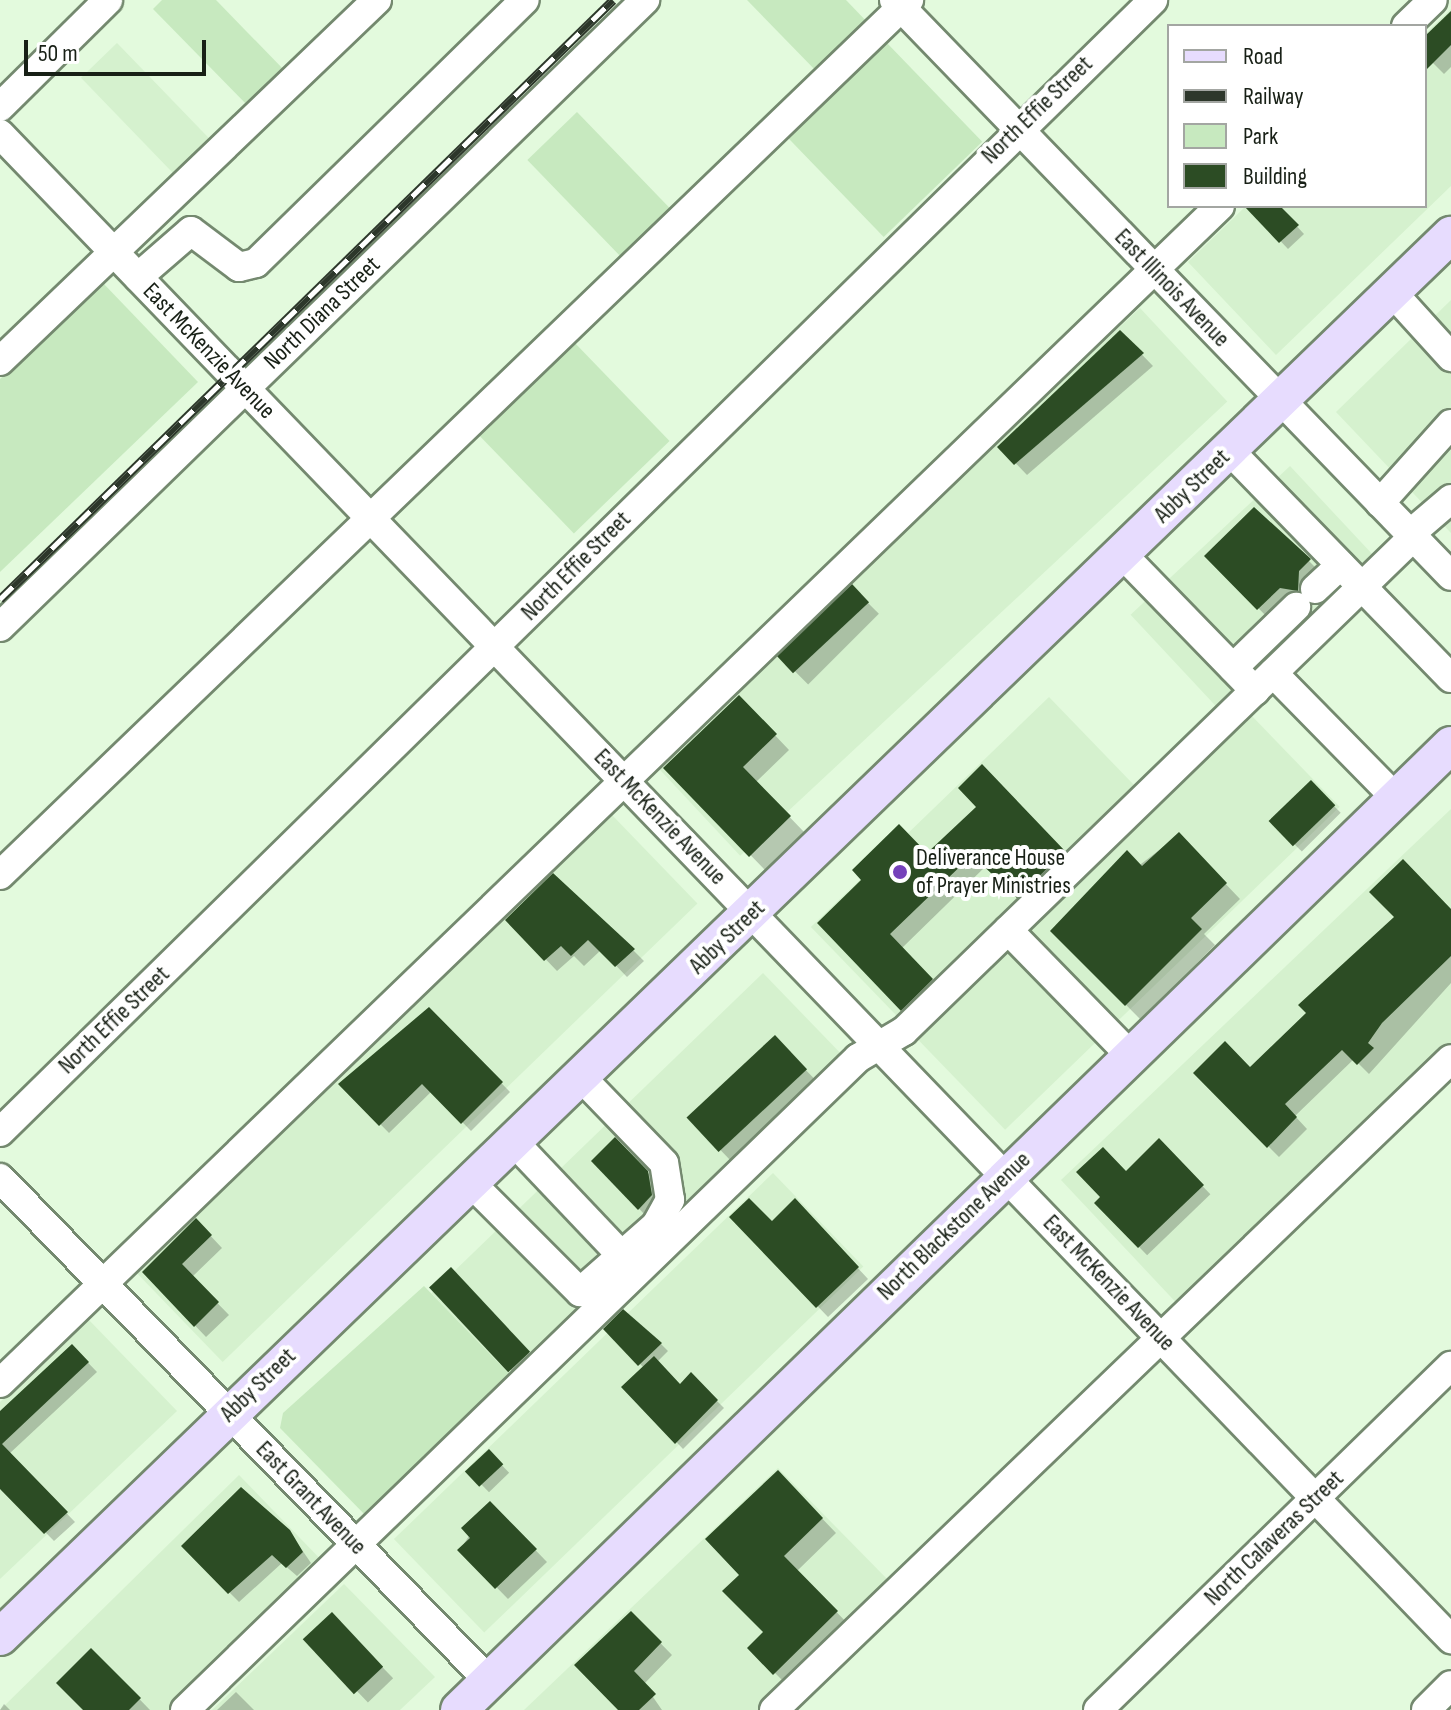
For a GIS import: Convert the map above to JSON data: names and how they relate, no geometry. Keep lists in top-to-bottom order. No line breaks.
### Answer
{"streets":{"main road":["Abby Street","North Blackstone Avenue"],"street":["North Effie Street","East Illinois Avenue","North Diana Street","East McKenzie Avenue","East Grant Avenue","North Calaveras Street"]},"crossings":[["North Effie Street","East Illinois Avenue"],["North Effie Street","East McKenzie Avenue"],["East Illinois Avenue","Abby Street"],["North Diana Street","East McKenzie Avenue"],["East McKenzie Avenue","Abby Street"],["East McKenzie Avenue","North Blackstone Avenue"],["East McKenzie Avenue","North Calaveras Street"],["Abby Street","East Grant Avenue"],["North Blackstone Avenue","East Grant Avenue"]],"places":["Deliverance House of Prayer Ministries"],"legend":["Road","Railway","Park","Building"],"scale_bar":"50 m"}
